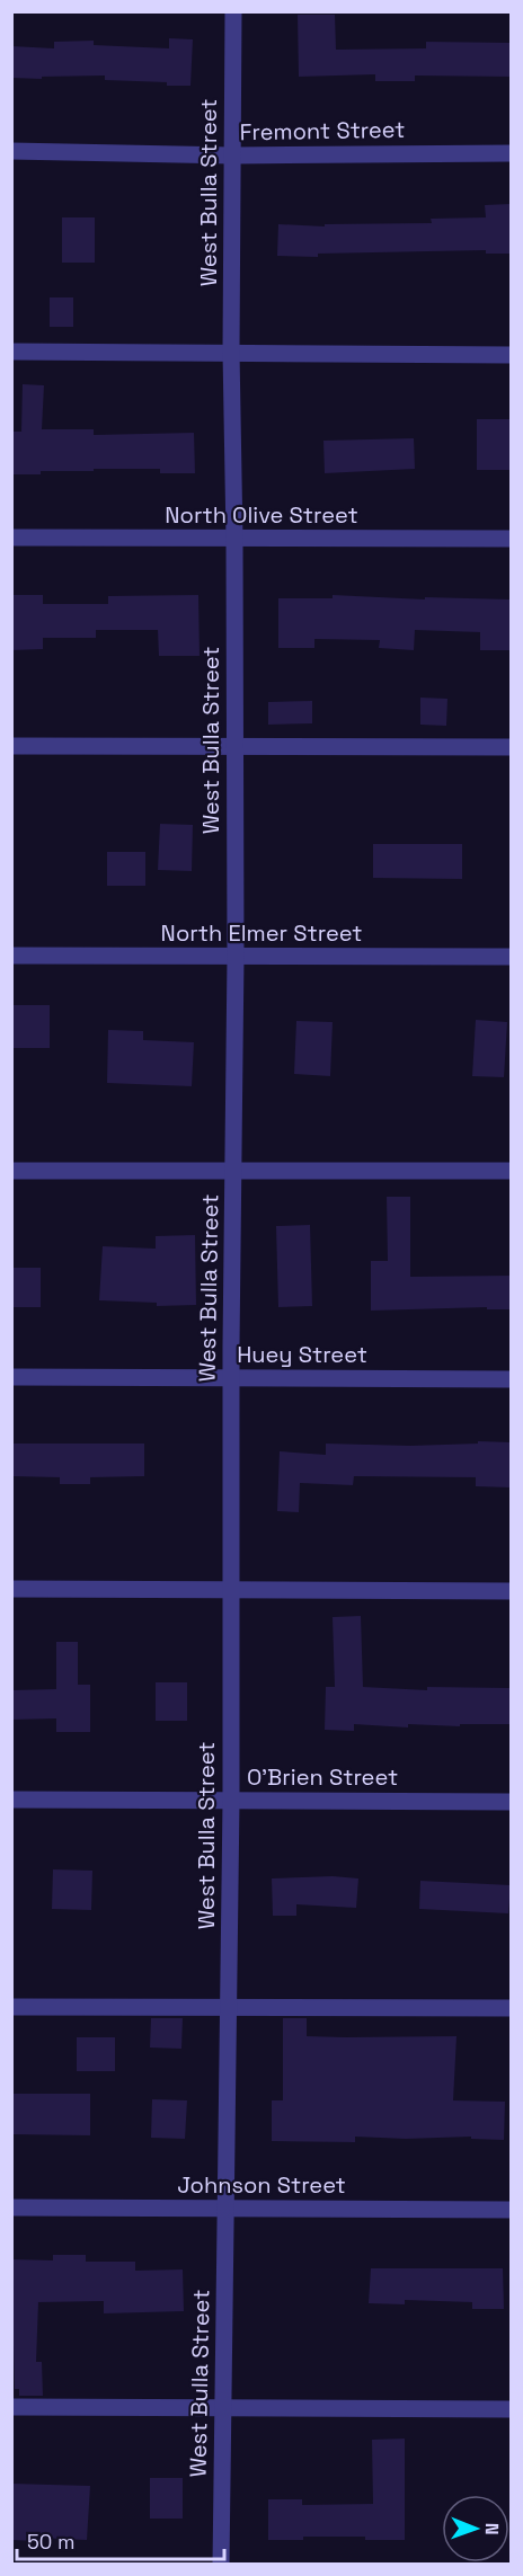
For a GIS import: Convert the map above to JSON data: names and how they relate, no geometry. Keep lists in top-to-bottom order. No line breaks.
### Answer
{"streets":{"street":["Fremont Street","West Bulla Street","North Olive Street","North Elmer Street","Huey Street","O'Brien Street","Johnson Street"]},"crossings":[["Fremont Street","West Bulla Street"],["West Bulla Street","North Olive Street"],["West Bulla Street","North Elmer Street"],["West Bulla Street","Huey Street"],["West Bulla Street","O'Brien Street"],["West Bulla Street","Johnson Street"]],"scale_bar":"50 m","north":"right"}
